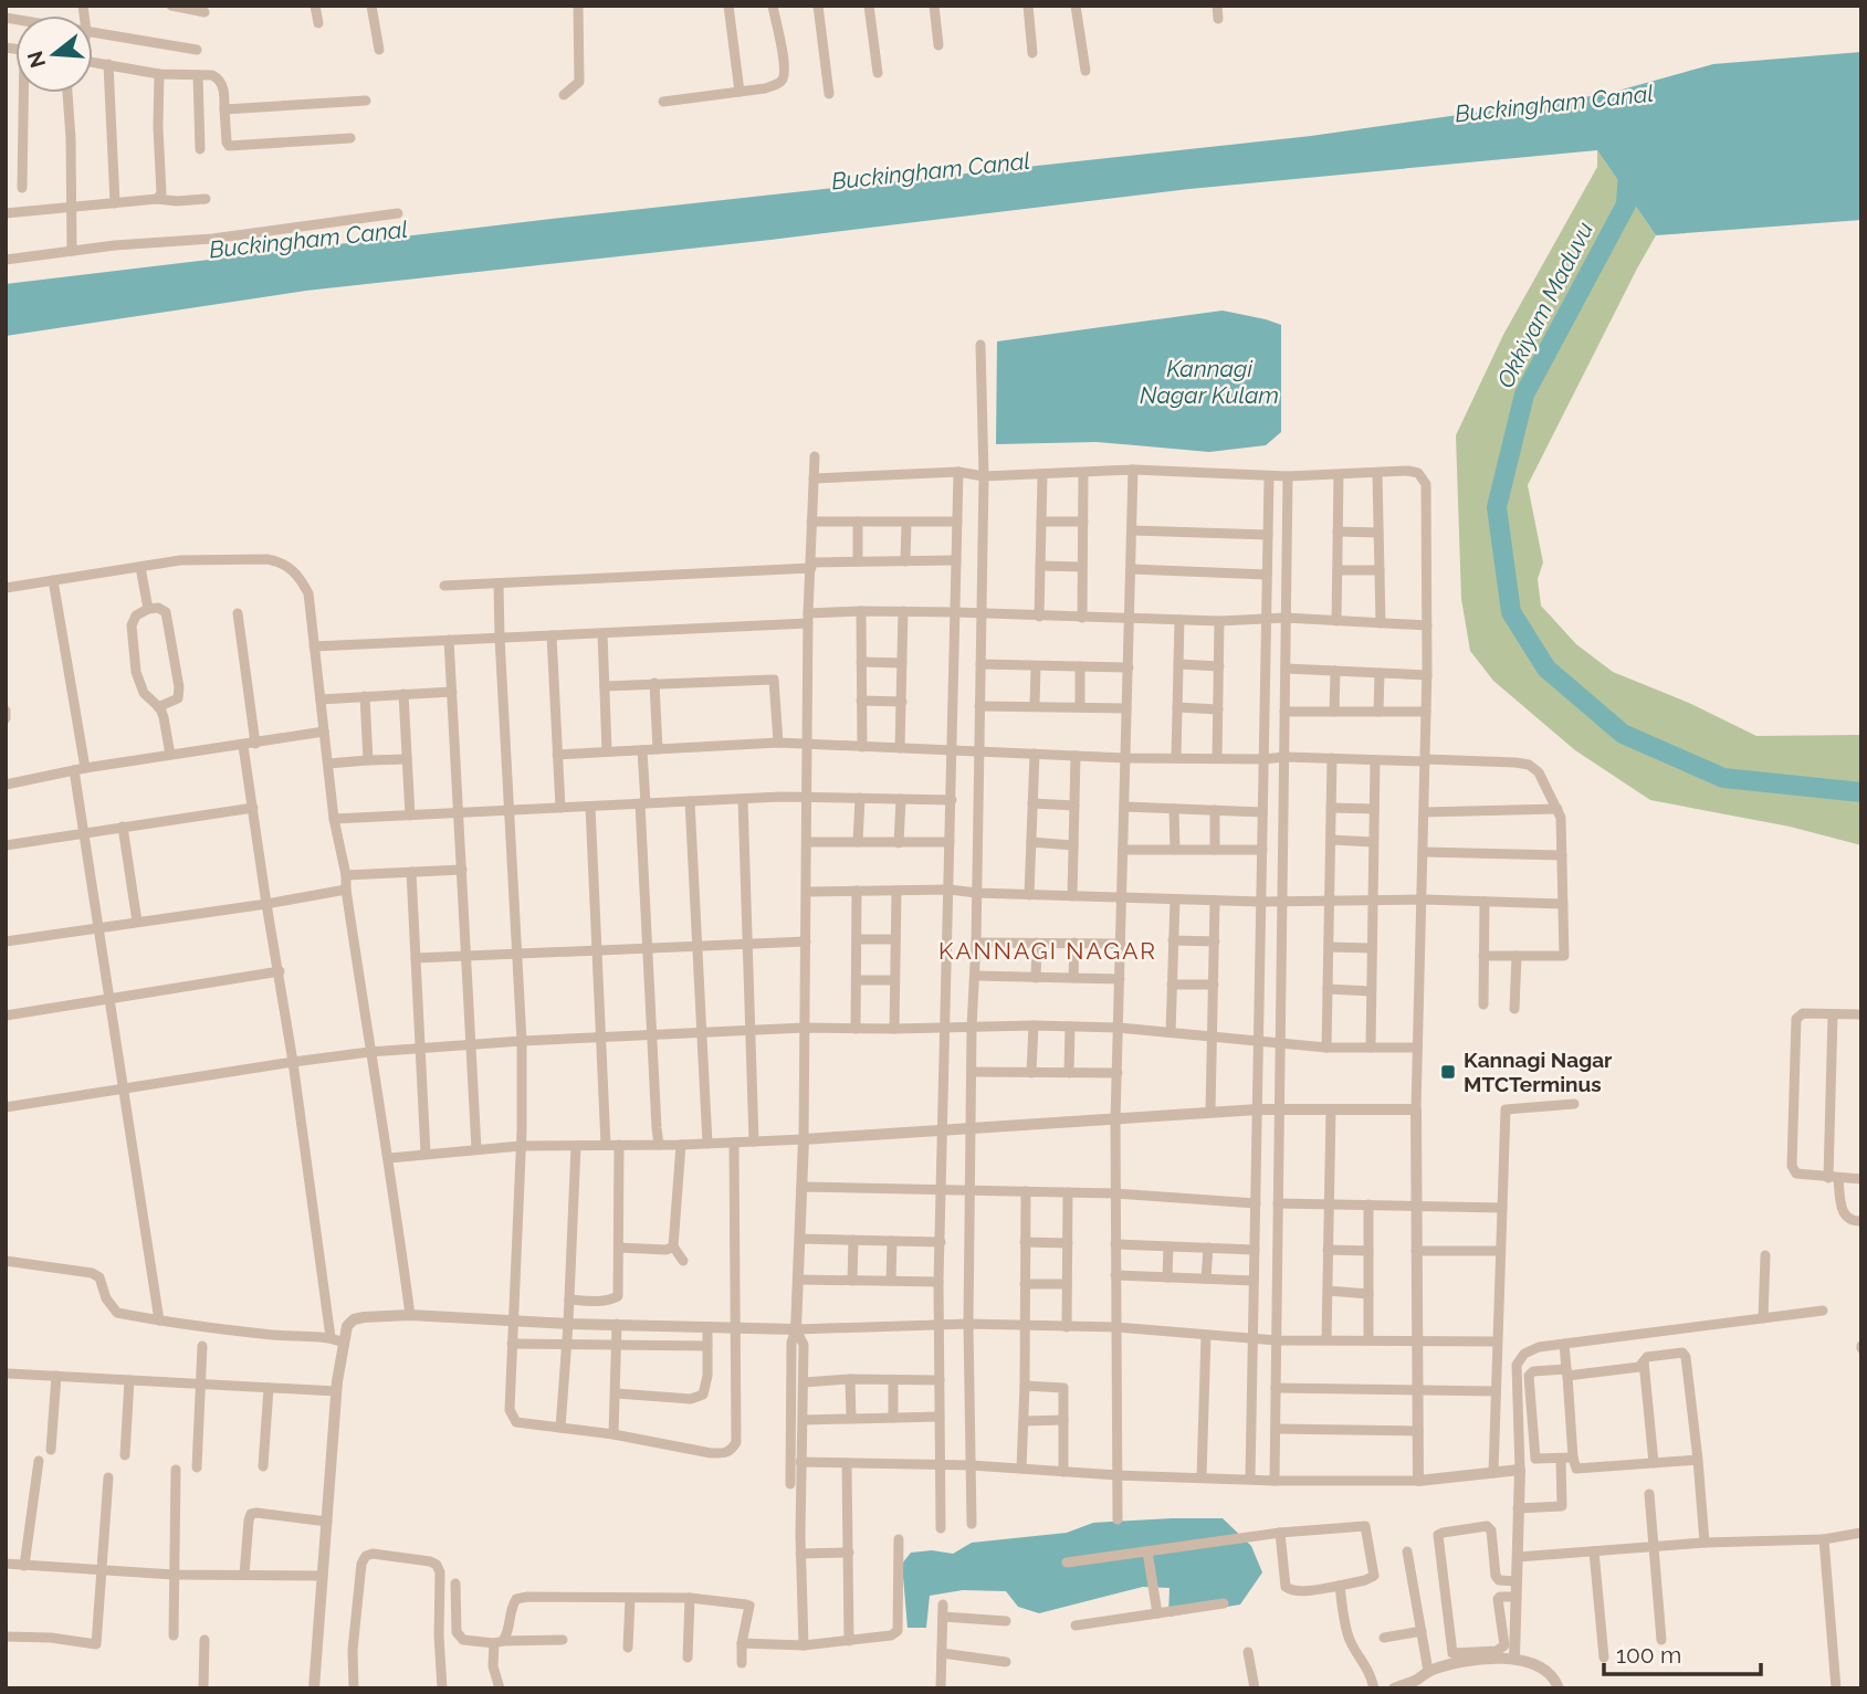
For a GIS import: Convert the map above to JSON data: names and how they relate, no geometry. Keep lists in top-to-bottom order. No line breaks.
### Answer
{"districts":["KANNAGI NAGAR"],"water":["Buckingham Canal","Okkiyam Maduvu","Kannagi Nagar Kulam"],"places":{"transit":["Kannagi Nagar MTCTerminus"]},"scale_bar":"100 m","north":"left"}
